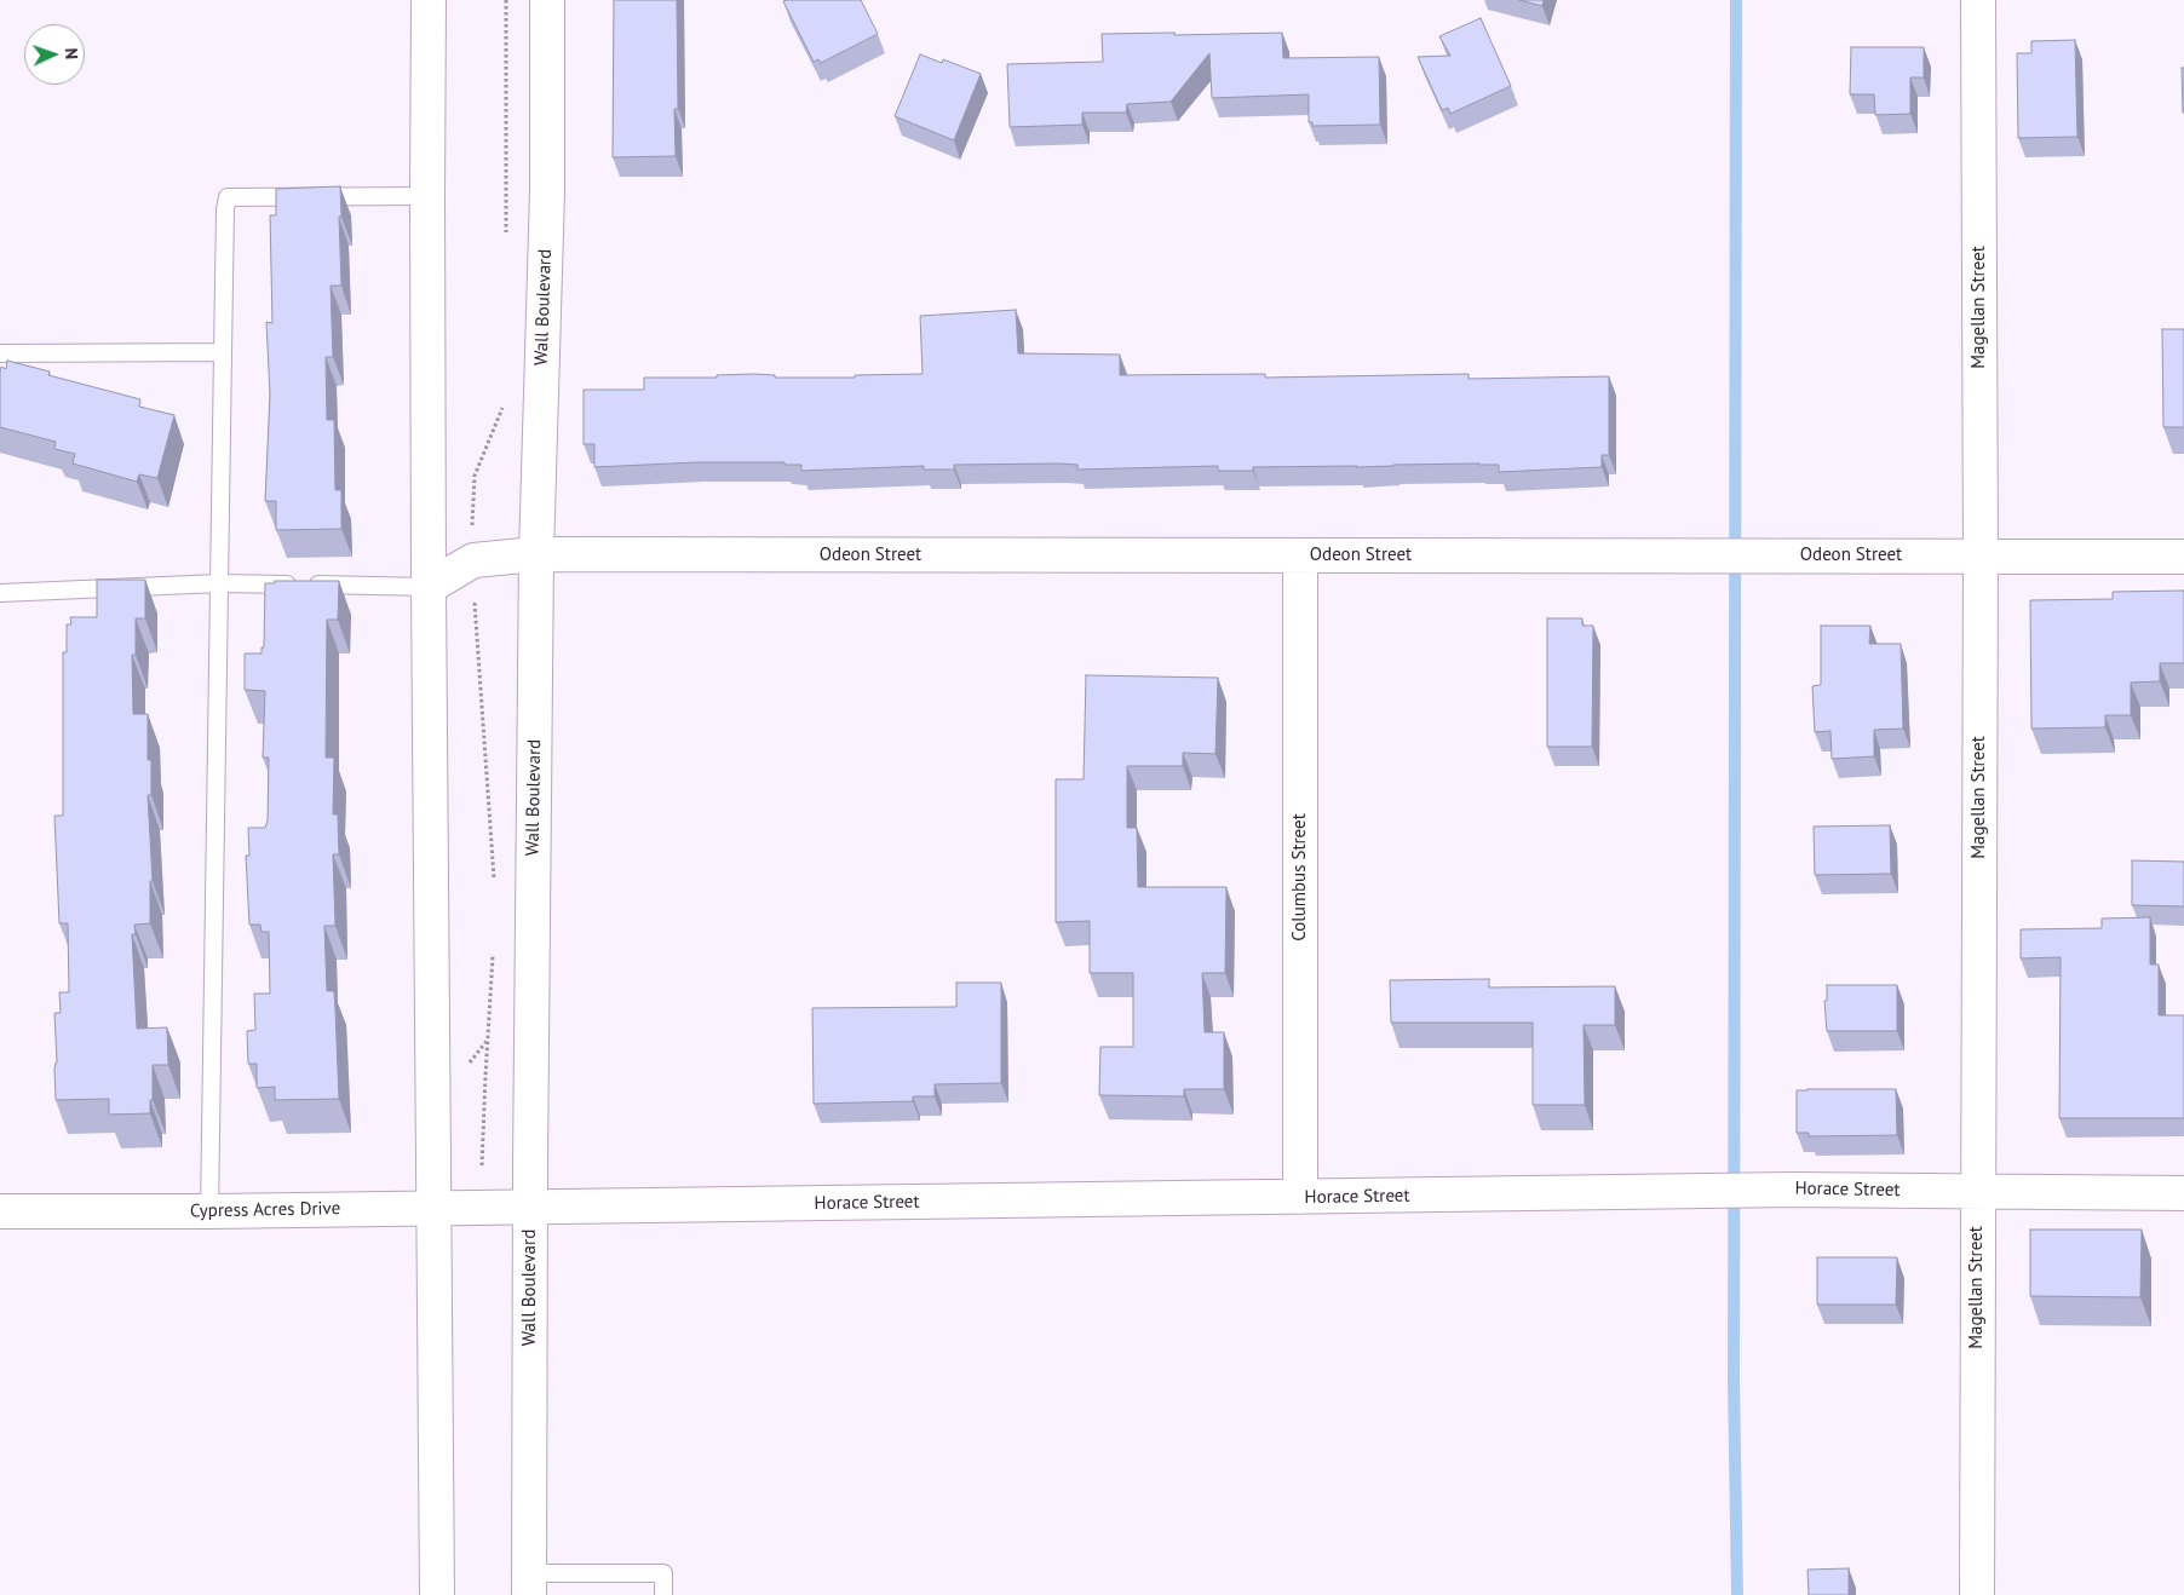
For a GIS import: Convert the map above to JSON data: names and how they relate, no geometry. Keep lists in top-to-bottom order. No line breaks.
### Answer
{"streets":{"street":["Wall Boulevard","Magellan Street","Odeon Street","Columbus Street","Horace Street","Cypress Acres Drive"]},"crossings":[["Wall Boulevard","Odeon Street"],["Wall Boulevard","Horace Street"],["Wall Boulevard","Cypress Acres Drive"],["Magellan Street","Odeon Street"],["Magellan Street","Horace Street"],["Odeon Street","Columbus Street"],["Columbus Street","Horace Street"],["Horace Street","Cypress Acres Drive"]],"north":"right"}
